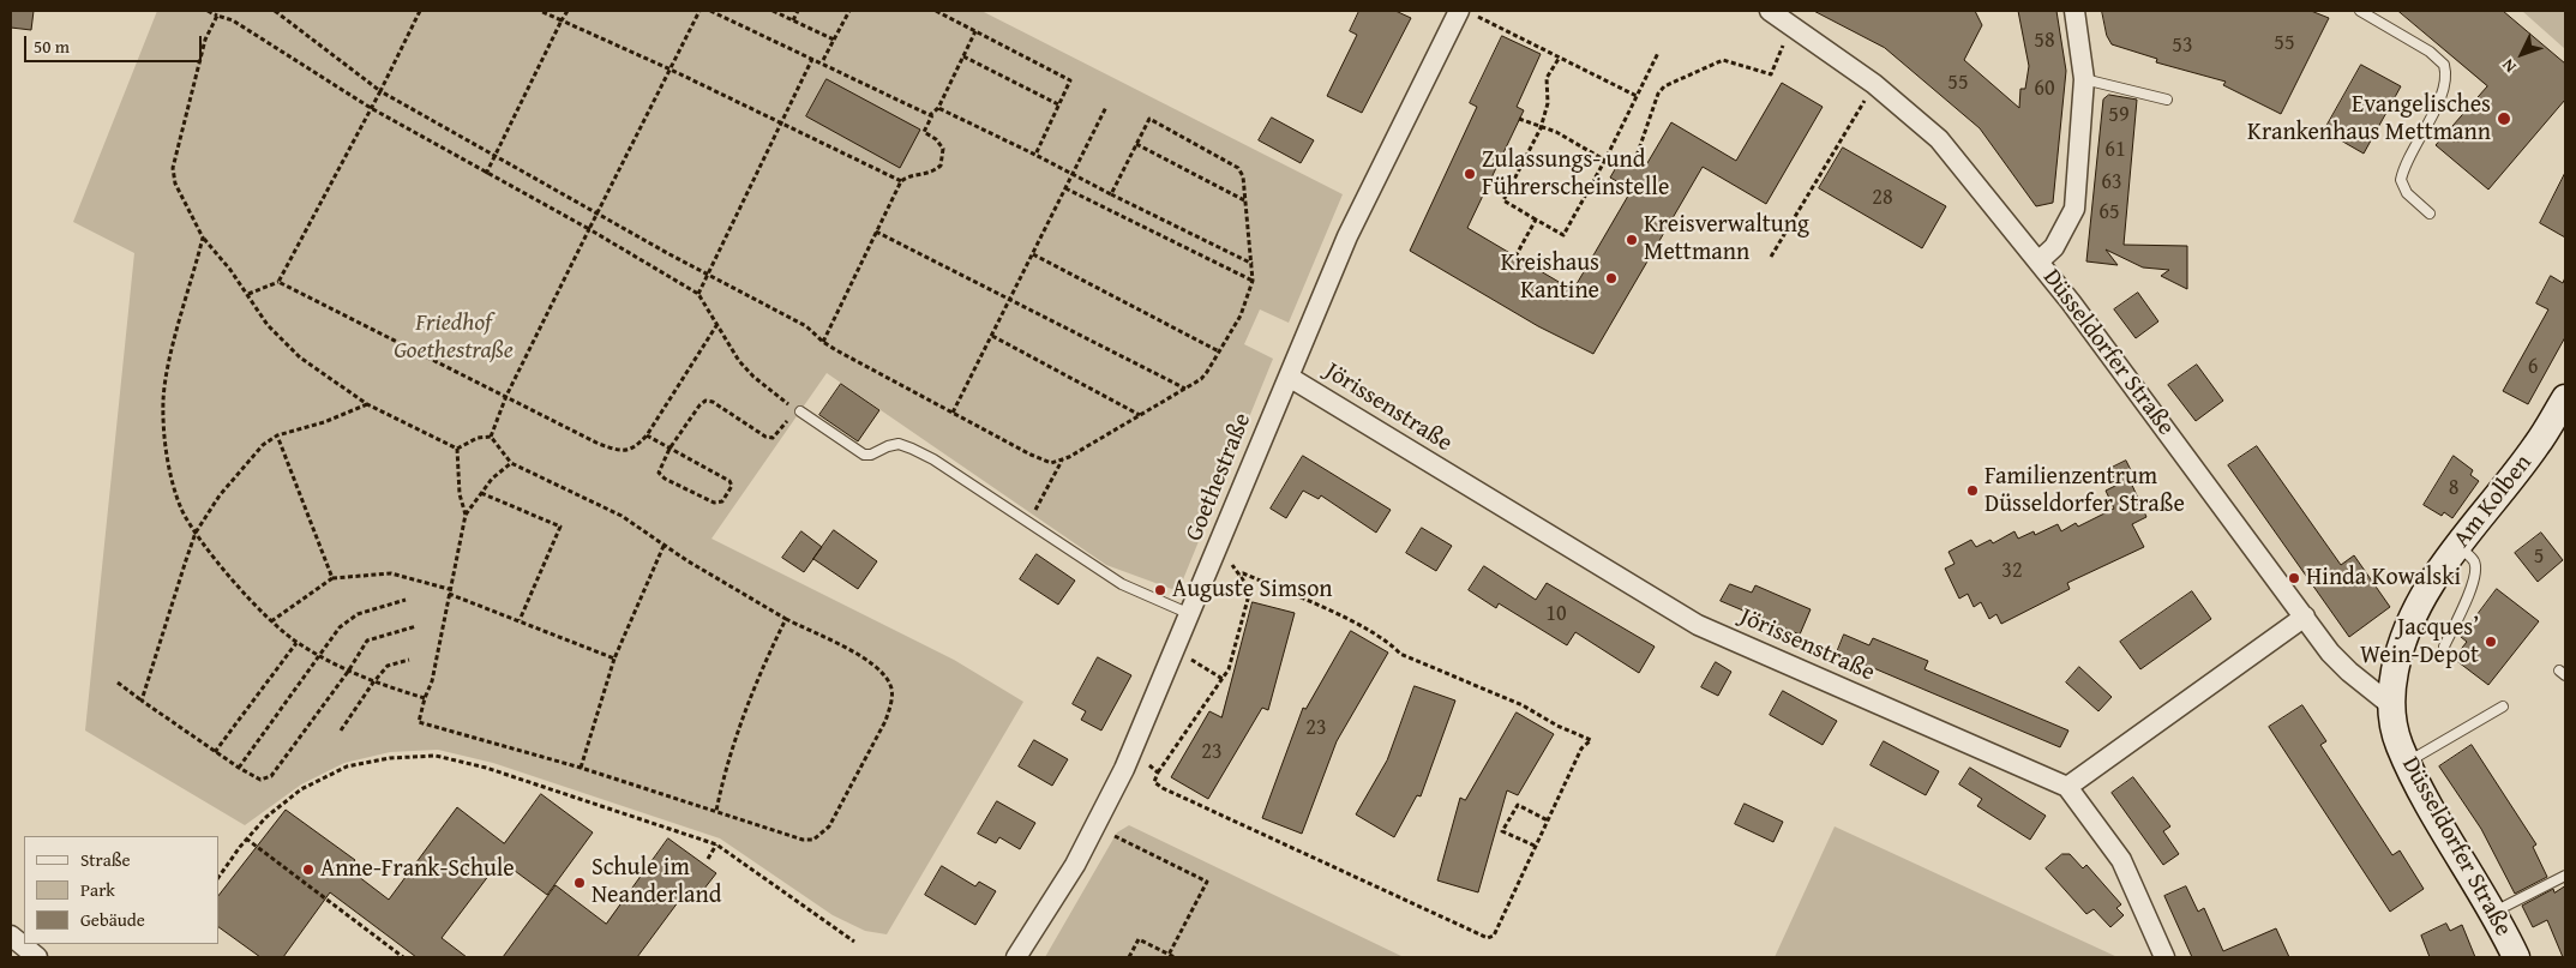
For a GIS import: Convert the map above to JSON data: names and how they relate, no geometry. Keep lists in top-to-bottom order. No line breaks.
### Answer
{"streets":{"street":["Düsseldorfer Straße","Jörissenstraße","Goethestraße","Am Kolben"]},"crossings":[["Düsseldorfer Straße","Am Kolben"],["Jörissenstraße","Goethestraße"]],"parks":["Friedhof Goethestraße"],"places":["Evangelisches Krankenhaus Mettmann","Zulassungs- und Führerscheinstelle","Kreisverwaltung Mettmann","Kreishaus Kantine","Familienzentrum Düsseldorfer Straße","Hinda Kowalski","Auguste Simson","Jacques’ Wein-Depot","Anne-Frank-Schule","Schule im Neanderland"],"house_numbers":["58","55","53","55","60","59","61","63","28","65","6","8","5","32","10","23","23"],"legend":["Straße","Park","Gebäude"],"scale_bar":"50 m","north":"bottom left"}
